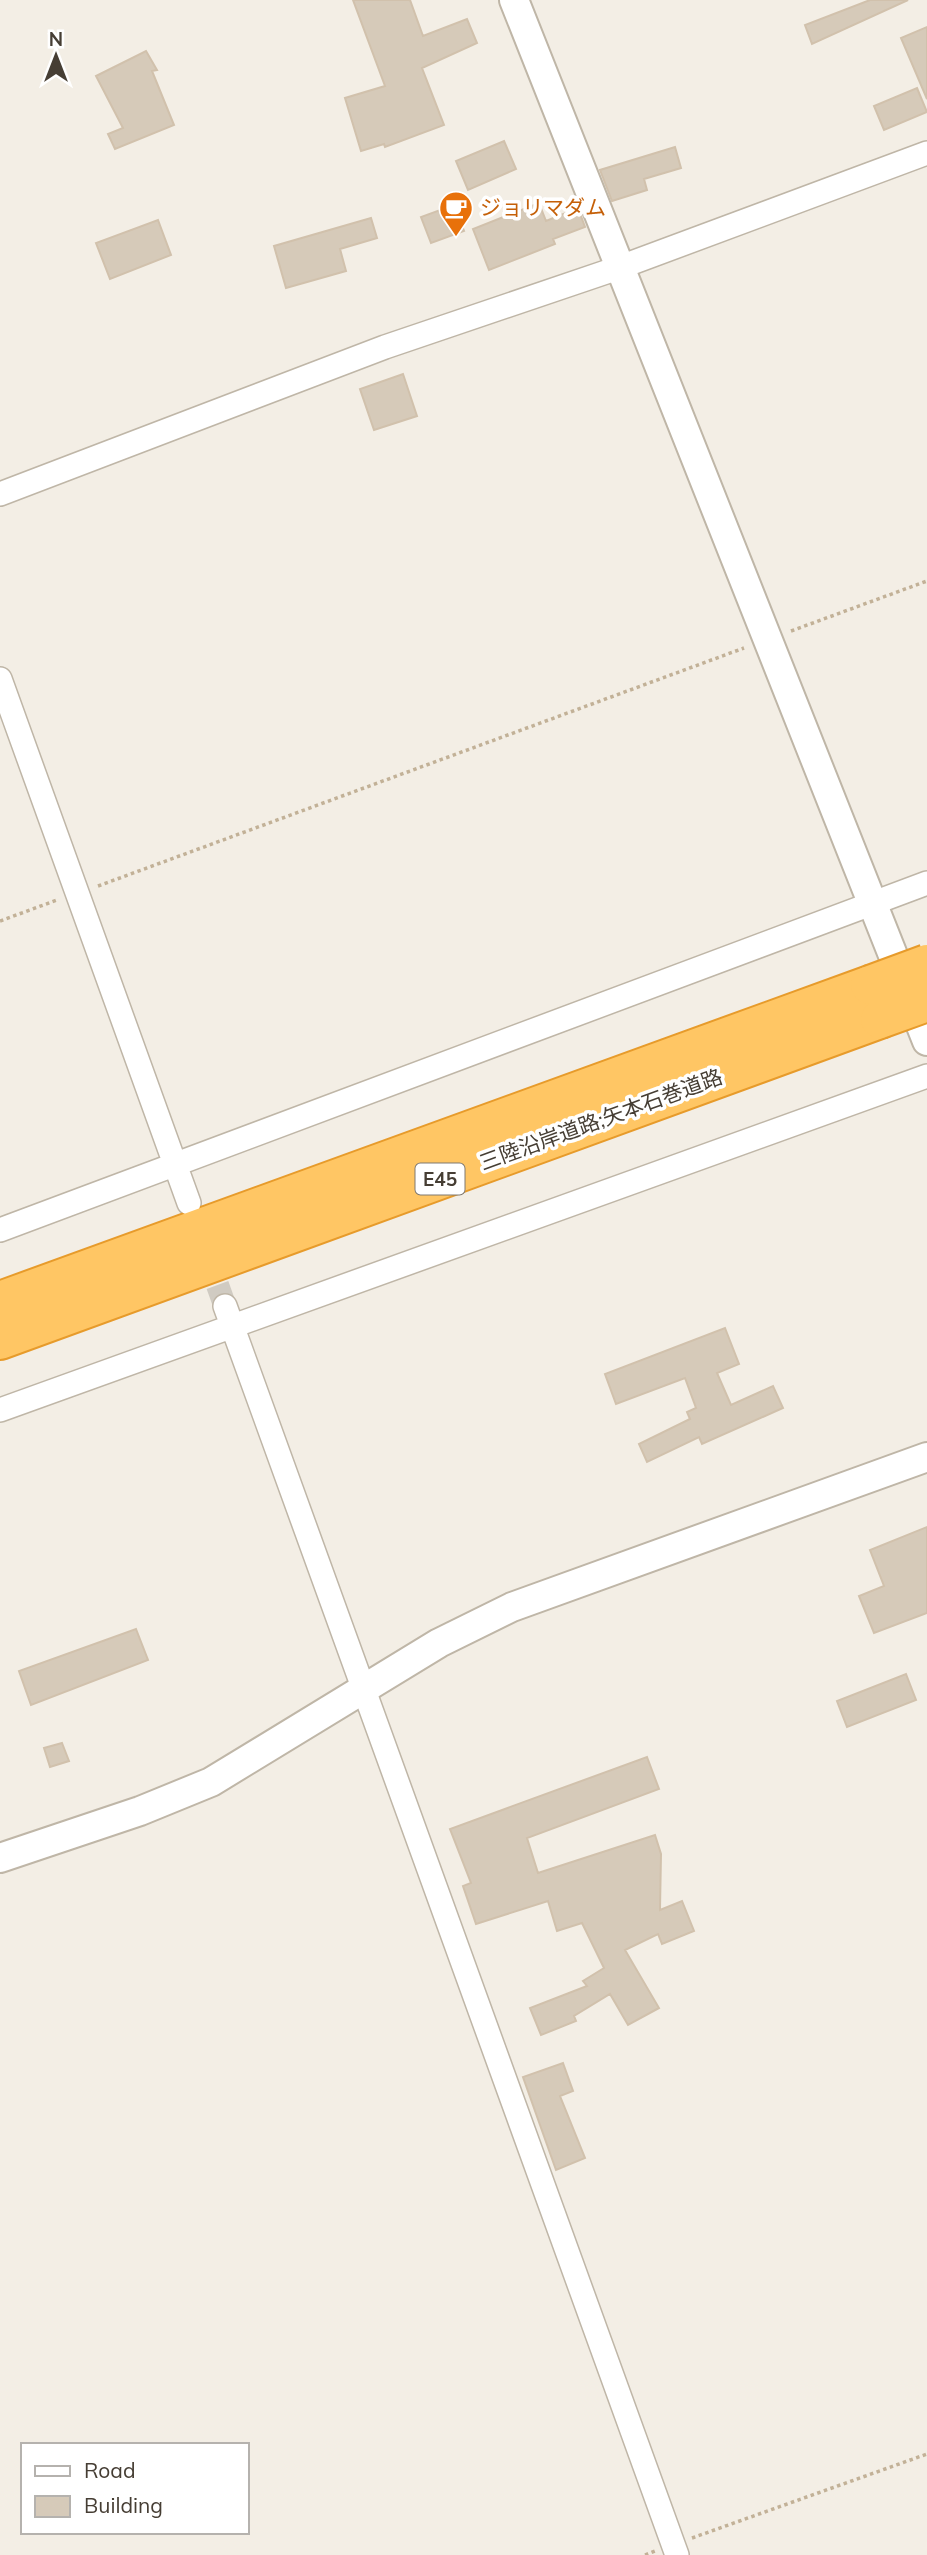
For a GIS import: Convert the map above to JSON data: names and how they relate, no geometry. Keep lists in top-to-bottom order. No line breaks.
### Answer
{"streets":{"highway":["三陸沿岸道路;矢本石巻道路","E45"]},"places":{"cafe":["ジョリマダム"]},"legend":["Road","Building"],"north":"top"}
